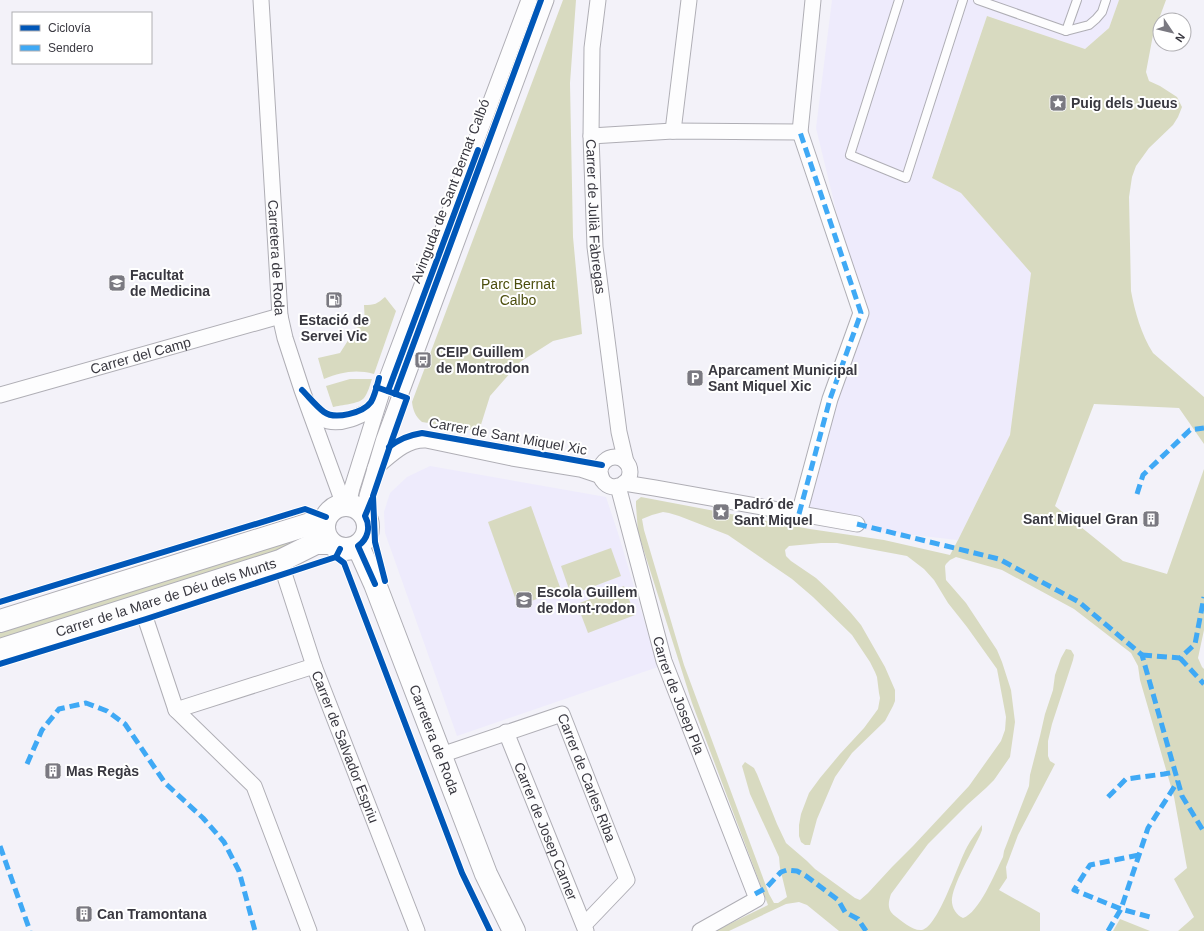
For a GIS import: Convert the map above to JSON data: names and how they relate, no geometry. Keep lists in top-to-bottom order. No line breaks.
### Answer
{"streets":{"street":["Avinguda de Sant Bernat Calbó","Carrer de Julià Fàbregas","Carretera de Roda","Carrer del Camp","Carrer de Sant Miquel Xic","Carrer de la Mare de Déu dels Munts","Carrer de Josep Pla","Carrer de Salvador Espriu","Carrer de Carles Riba","Carrer de Josep Carner"]},"crossings":[["Avinguda de Sant Bernat Calbó","Carretera de Roda"],["Avinguda de Sant Bernat Calbó","Carrer de Sant Miquel Xic"],["Avinguda de Sant Bernat Calbó","Carrer de la Mare de Déu dels Munts"],["Carrer de Julià Fàbregas","Carrer de Sant Miquel Xic"],["Carrer de Julià Fàbregas","Carrer de Josep Pla"],["Carretera de Roda","Carrer del Camp"],["Carretera de Roda","Carrer de la Mare de Déu dels Munts"],["Carretera de Roda","Carrer de Carles Riba"],["Carrer de Sant Miquel Xic","Carrer de Josep Pla"],["Carrer de la Mare de Déu dels Munts","Carrer de Salvador Espriu"],["Carrer de Carles Riba","Carrer de Josep Carner"]],"parks":["Parc Bernat Calbo"],"places":{"place":["Puig dels Jueus","Padró de Sant Miquel"],"school or university":["Facultat de Medicina","Escola Guillem de Mont-rodon"],"fuel station":["Estació de Servei Vic"],"bus stop":["CEIP Guillem de Montrodon"],"parking":["Aparcament Municipal Sant Miquel Xic"],"building":["Sant Miquel Gran","Mas Regàs","Can Tramontana"]},"legend":["Ciclovía","Sendero"],"north":"bottom right"}
